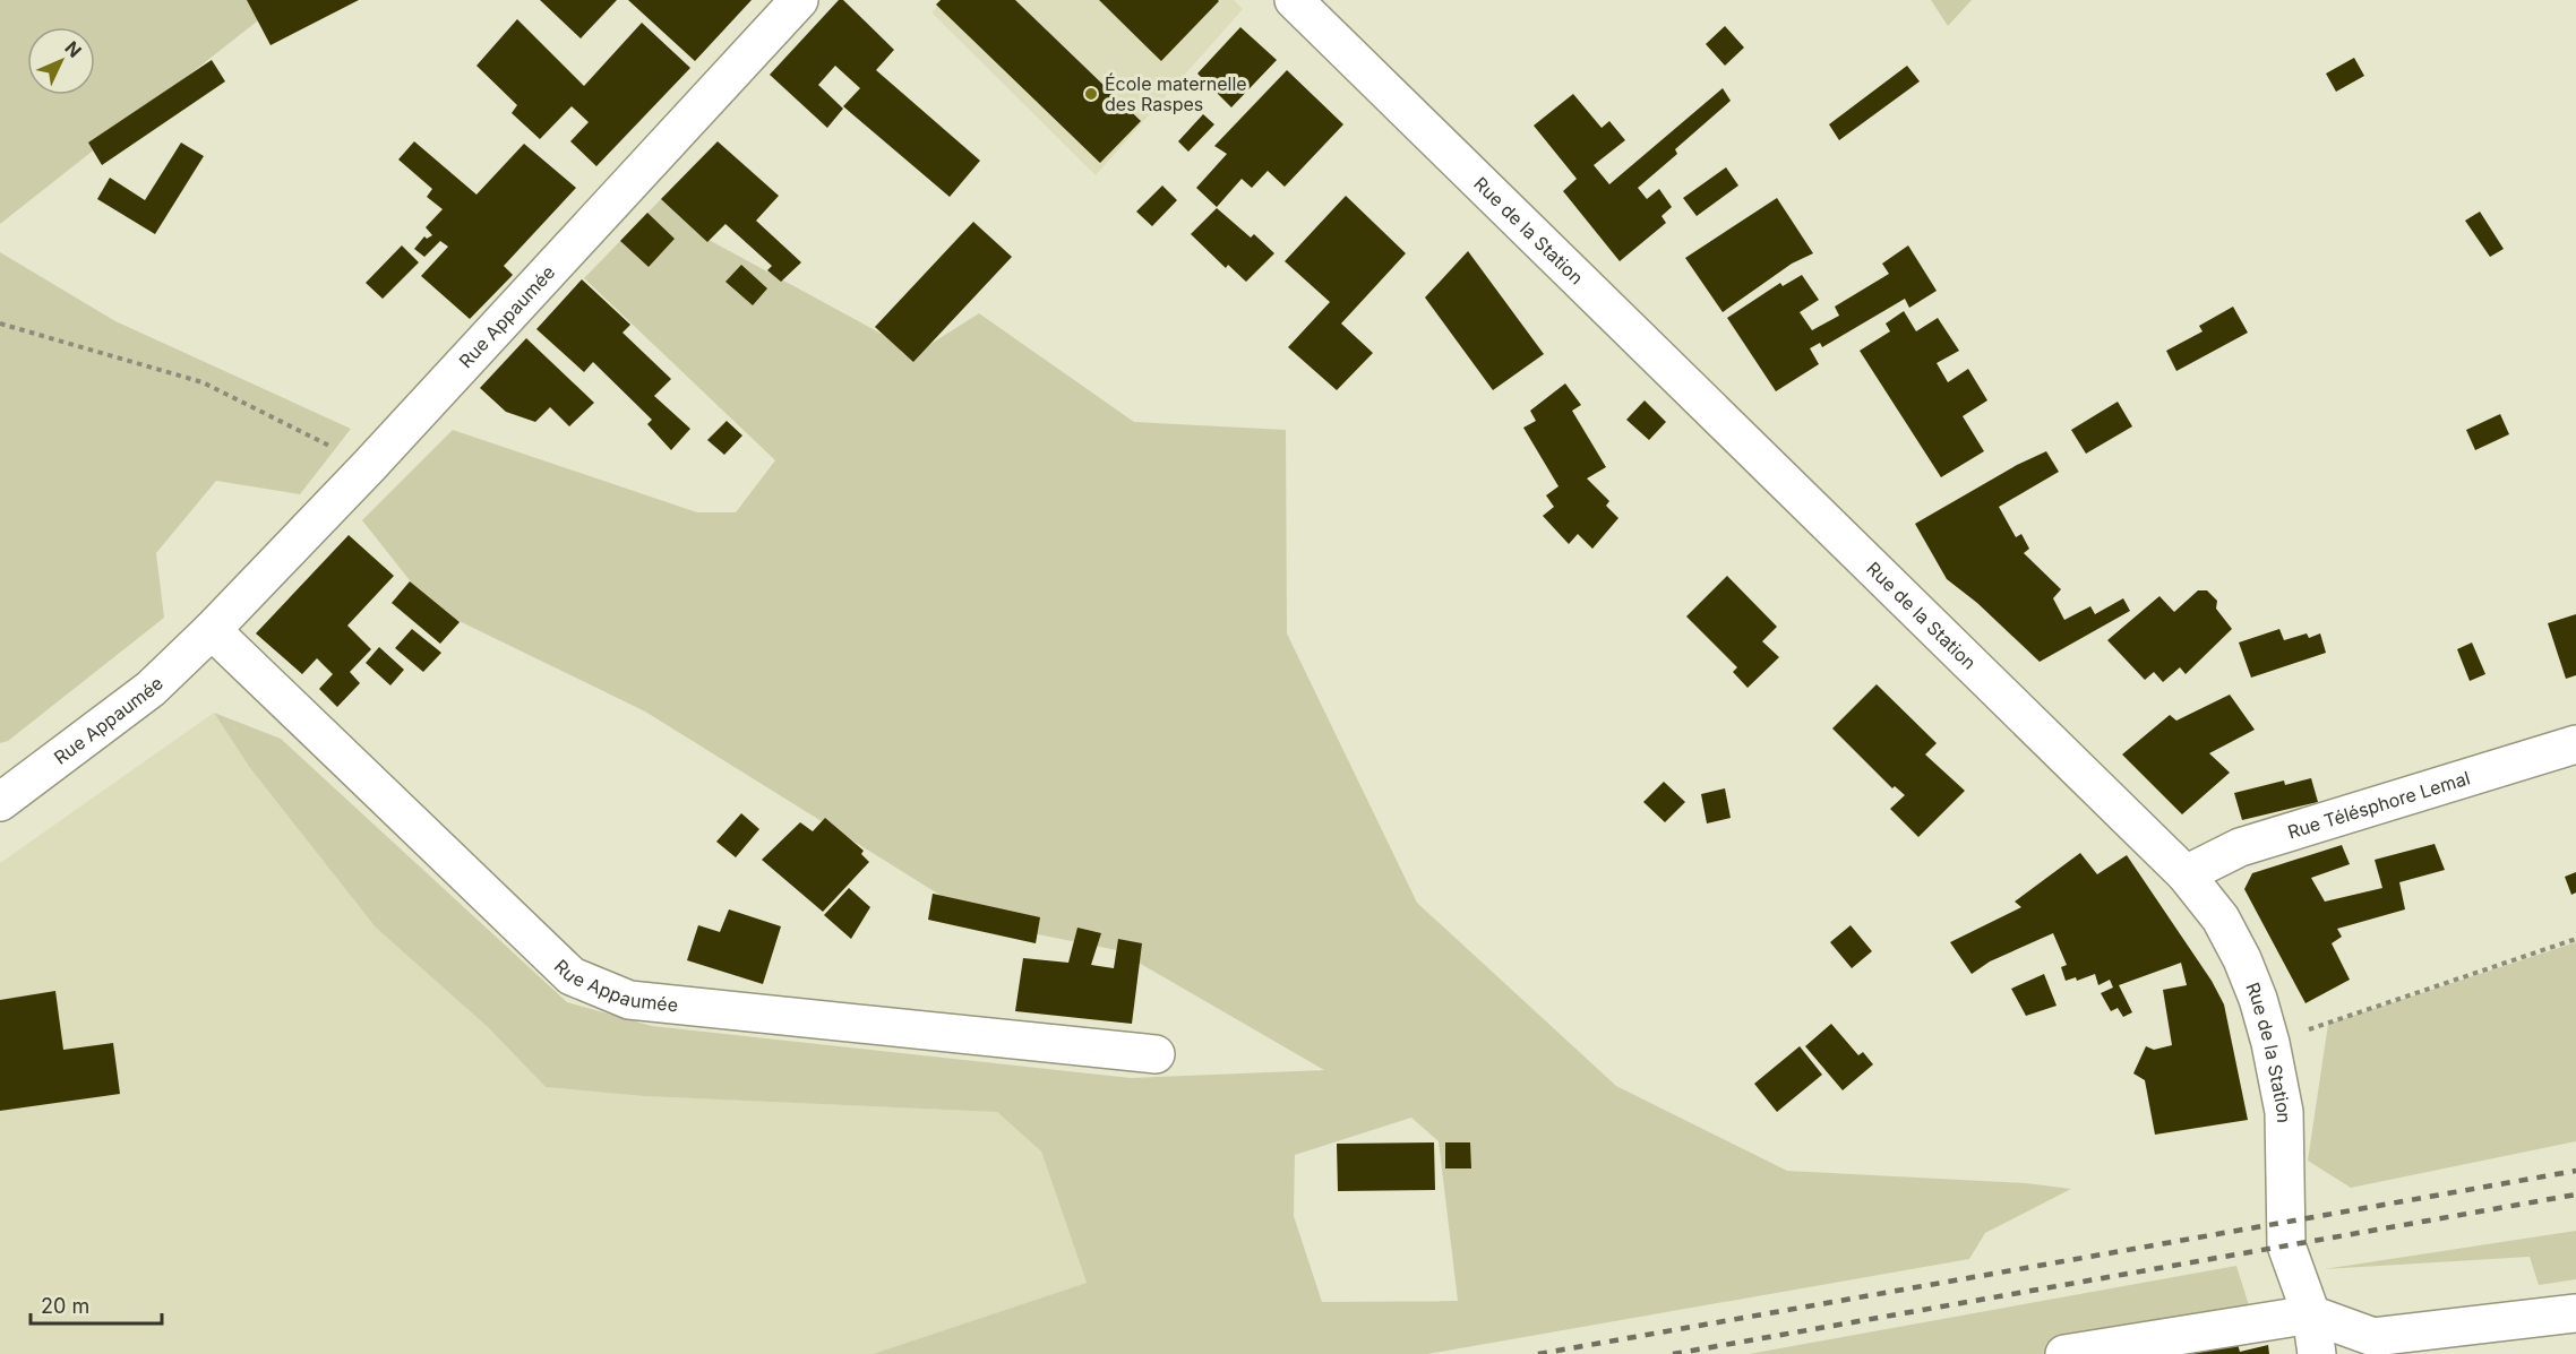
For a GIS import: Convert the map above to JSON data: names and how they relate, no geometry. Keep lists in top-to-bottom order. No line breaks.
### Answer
{"streets":{"street":["Rue de la Station","Rue Appaumée","Rue Télésphore Lemal"]},"crossings":[["Rue de la Station","Rue Télésphore Lemal"]],"places":["École maternelle des Raspes"],"scale_bar":"20 m","north":"top right"}
